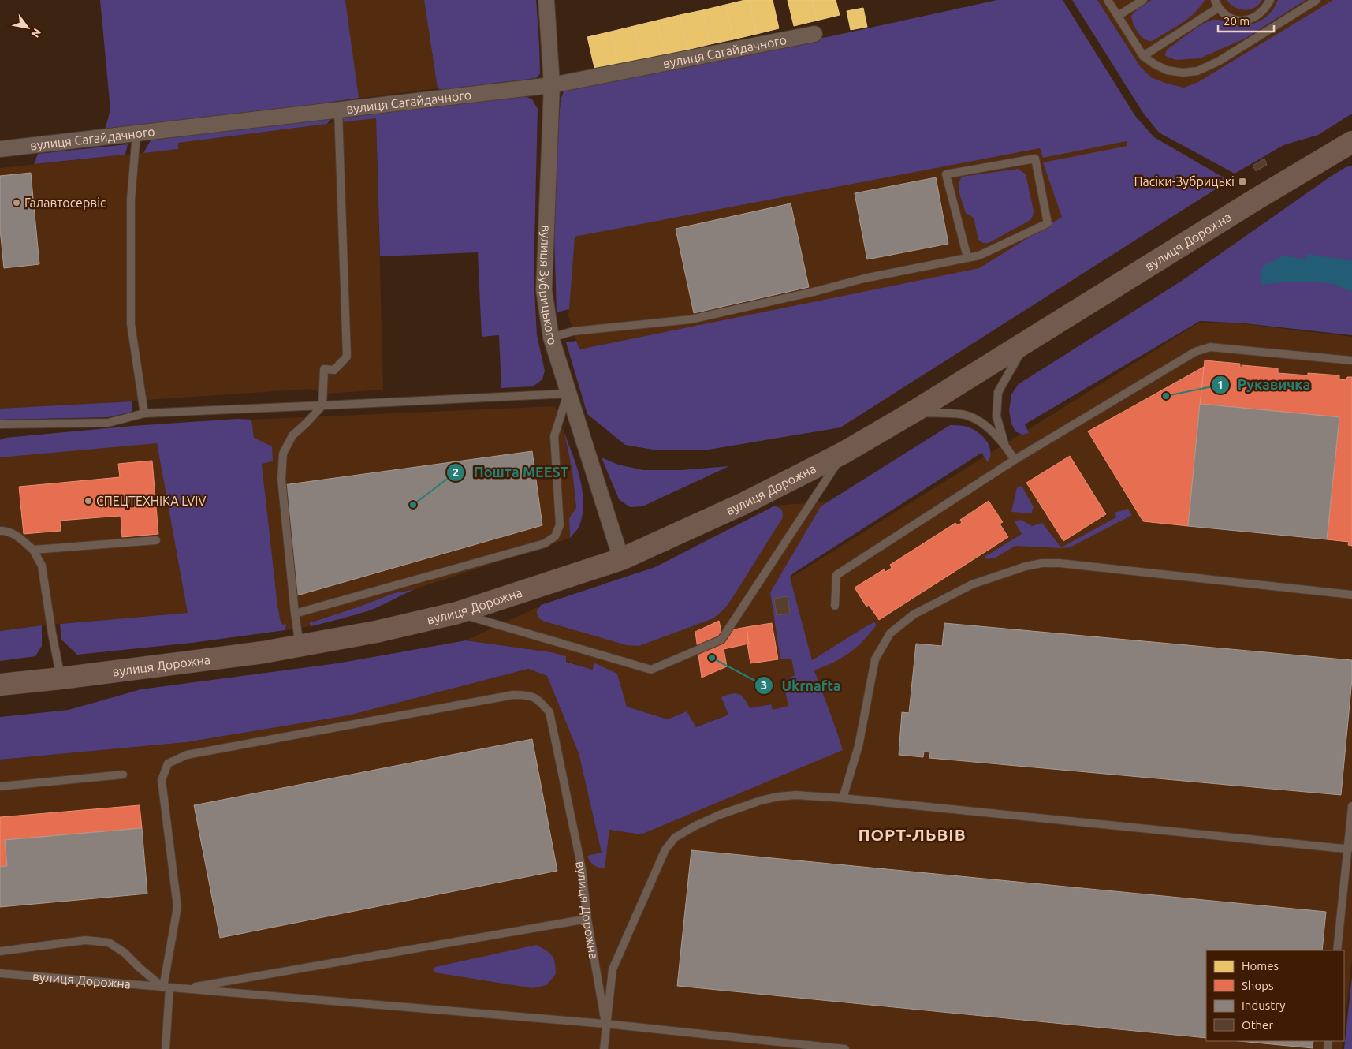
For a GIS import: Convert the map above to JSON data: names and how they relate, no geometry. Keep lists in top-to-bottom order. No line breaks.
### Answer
{"streets":{"main road":["вулиця Дорожна"],"street":["вулиця Сагайдачного","вулиця Зубрицького"]},"crossings":[["вулиця Сагайдачного","вулиця Зубрицького"],["вулиця Дорожна","вулиця Зубрицького"]],"districts":["ПОРТ-ЛЬВІВ"],"places":{"transit":["Пасіки-Зубрицькі"],"other":["Галавтосервіс","Рукавичка","СПЕЦТЕХНІКА LVIV","Пошта MEEST","Ukrnafta"]},"legend":["Homes","Shops","Industry","Other"],"scale_bar":"20 m","north":"bottom right"}
